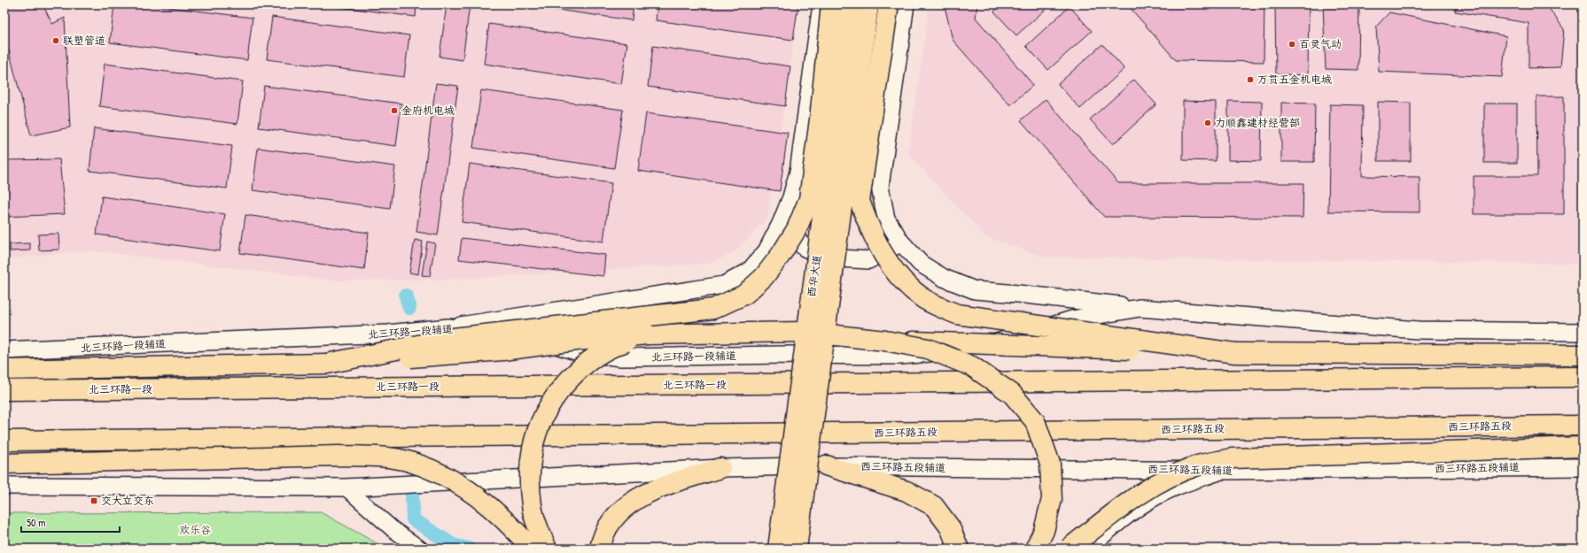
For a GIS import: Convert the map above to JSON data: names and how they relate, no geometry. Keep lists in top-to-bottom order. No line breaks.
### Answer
{"streets":{"highway":["西华大道","北三环路一段","西三环路五段"],"main road":["北三环路一段辅道","西三环路五段辅道"]},"parks":["欢乐谷"],"places":{"other":["联塑管道","百灵气动","万贯五金机电城","金府机电城","力顺鑫建材经营部"],"transit":["交大立交东"]},"scale_bar":"50 m"}
